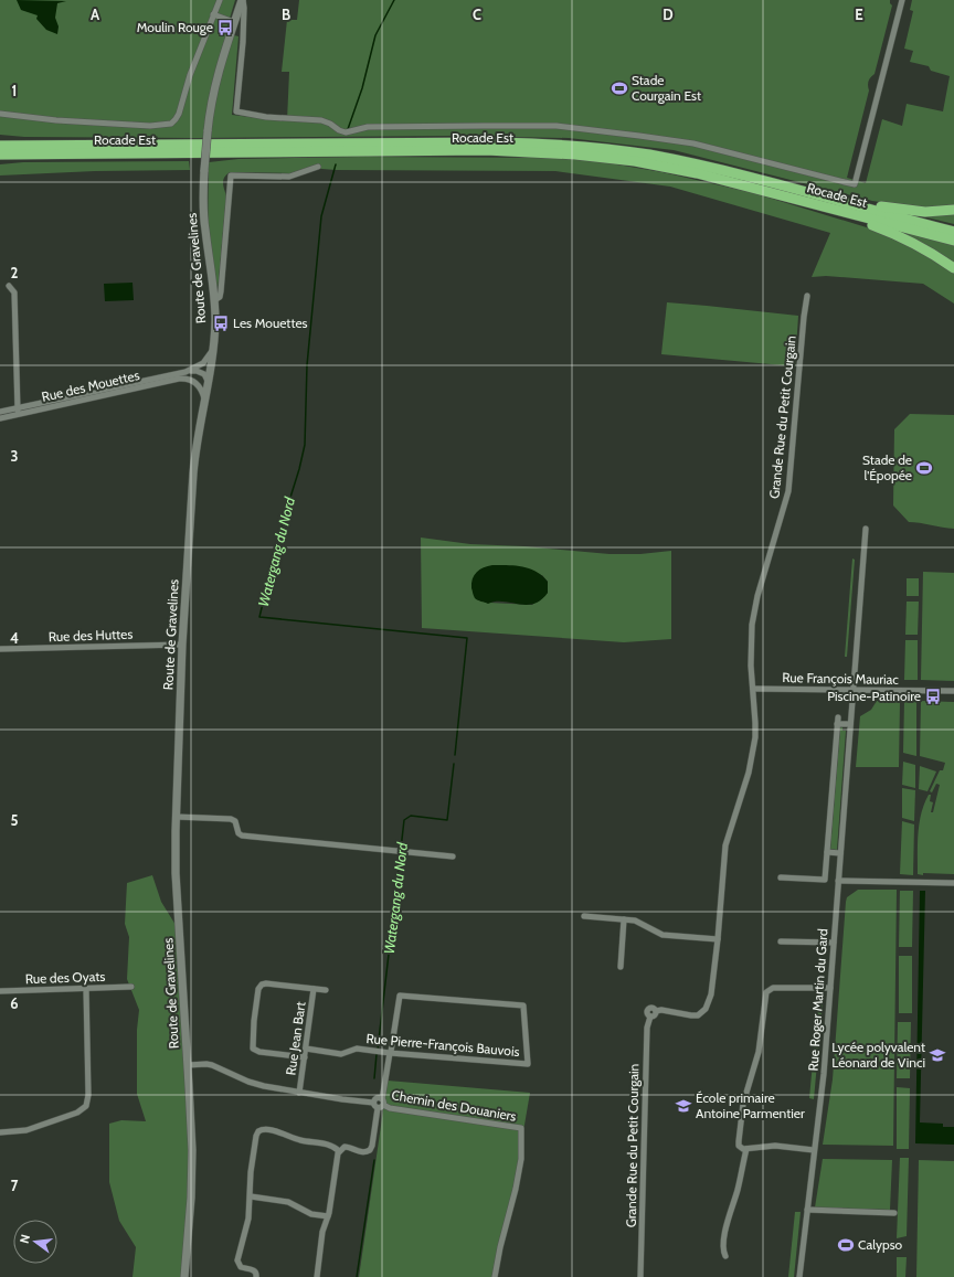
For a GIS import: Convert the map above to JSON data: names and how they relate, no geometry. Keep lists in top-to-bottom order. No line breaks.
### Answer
{"streets":{"highway":["Rocade Est"],"main road":["Route de Gravelines"],"street":["Rue des Mouettes","Grande Rue du Petit Courgain","Rue des Huttes","Rue François Mauriac","Rue des Oyats","Rue Roger Martin du Gard","Rue Jean Bart","Rue Pierre-François Bauvois","Chemin des Douaniers"]},"crossings":[["Route de Gravelines","Rue des Mouettes"],["Route de Gravelines","Rue des Huttes"],["Route de Gravelines","Chemin des Douaniers"],["Grande Rue du Petit Courgain","Rue François Mauriac"],["Rue François Mauriac","Rue Roger Martin du Gard"],["Rue Jean Bart","Rue Pierre-François Bauvois"],["Rue Jean Bart","Chemin des Douaniers"]],"water":["Watergang du Nord"],"places":{"bus stop":["Moulin Rouge","Les Mouettes","Piscine-Patinoire"],"sports":["Stade Courgain Est","Stade de l'Épopée","Calypso"],"school or university":["Lycée polyvalent Léonard de Vinci","École primaire Antoine Parmentier"]},"north":"left","grid":{"columns":["A","B","C","D","E"],"rows":["1","2","3","4","5","6","7"]}}
